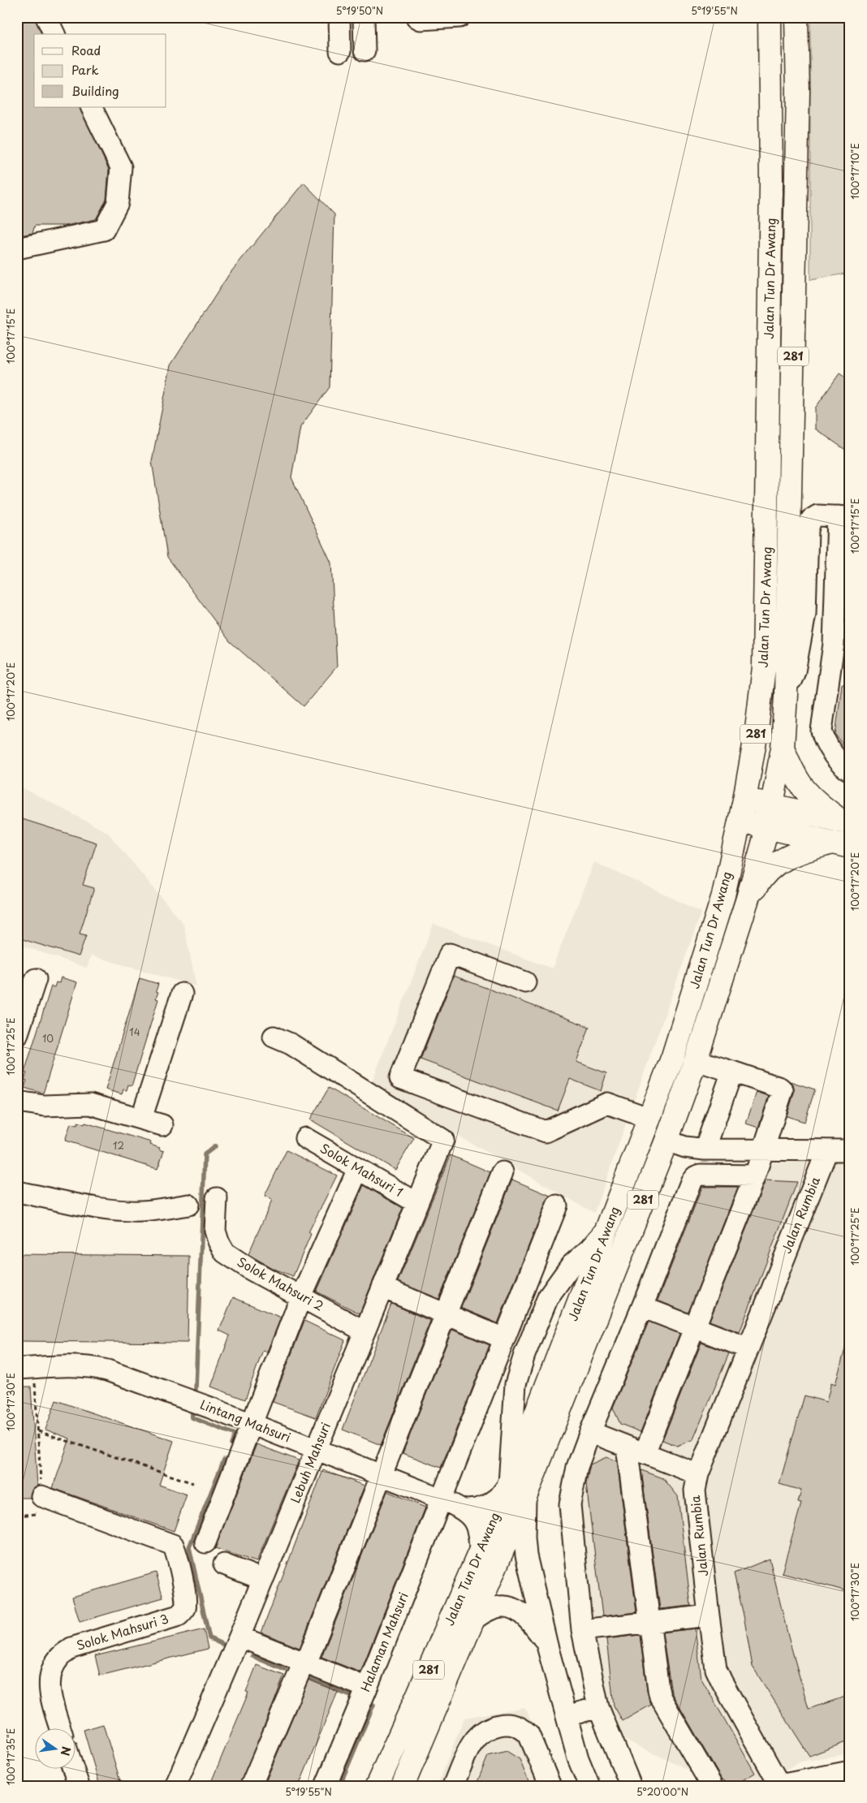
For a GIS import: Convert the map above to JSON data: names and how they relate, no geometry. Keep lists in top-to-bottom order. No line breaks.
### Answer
{"streets":{"main road":["Jalan Tun Dr Awang","281"],"street":["Solok Mahsuri 1","Jalan Rumbia","Solok Mahsuri 2","Lintang Mahsuri","Lebuh Mahsuri","Solok Mahsuri 3","Halaman Mahsuri"]},"crossings":[["Solok Mahsuri 1","Lebuh Mahsuri"],["Solok Mahsuri 2","Lebuh Mahsuri"],["Lintang Mahsuri","Lebuh Mahsuri"],["Lintang Mahsuri","Halaman Mahsuri"]],"house_numbers":["14","10","12"],"legend":["Road","Park","Building"],"north":"right","coordinates":["5°19'50\"N","5°19'55\"N","100°17'10\"E","100°17'15\"E","100°17'20\"E","100°17'25\"E","100°17'30\"E","100°17'35\"E","5°20'00\"N"]}
